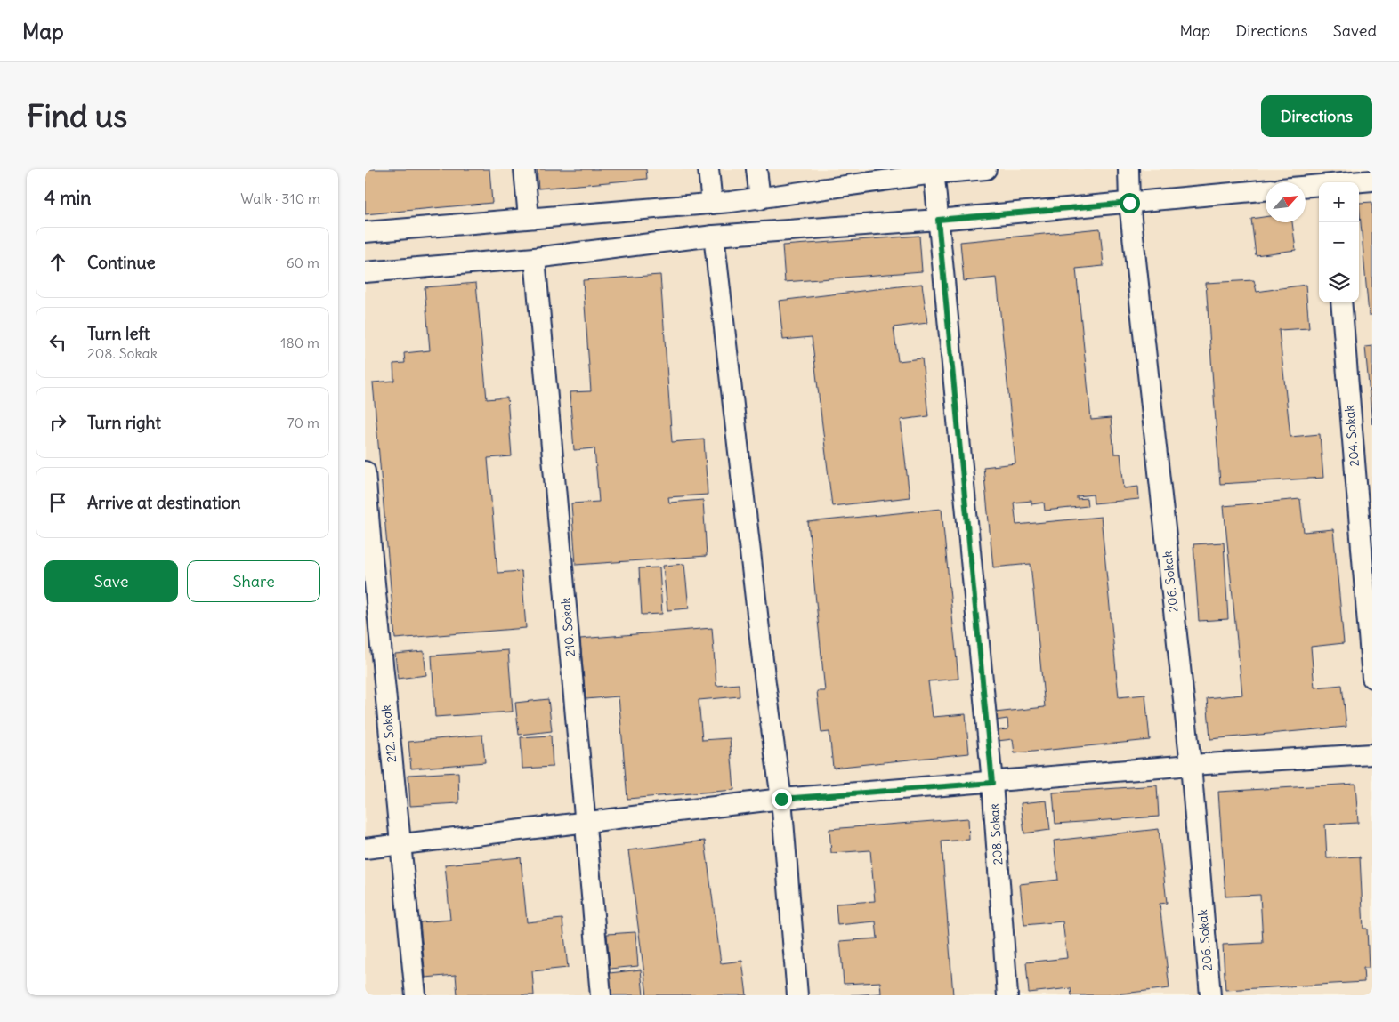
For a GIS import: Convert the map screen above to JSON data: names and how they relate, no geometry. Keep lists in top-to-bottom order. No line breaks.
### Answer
{"streets":{"street":["204. Sokak","206. Sokak","210. Sokak","212. Sokak","208. Sokak"]},"north":"top right","page":{"header":"Map","nav":["Map","Directions","Saved"],"buttons":["Directions",["Save","Share"]],"title":"Find us","heading":["4 min","Walk · 310 m"],"map_buttons":["+","−"],"list":[["Continue","60 m"],["Turn left","208. Sokak","180 m"],["Turn right","70 m"],"Arrive at destination"]}}
